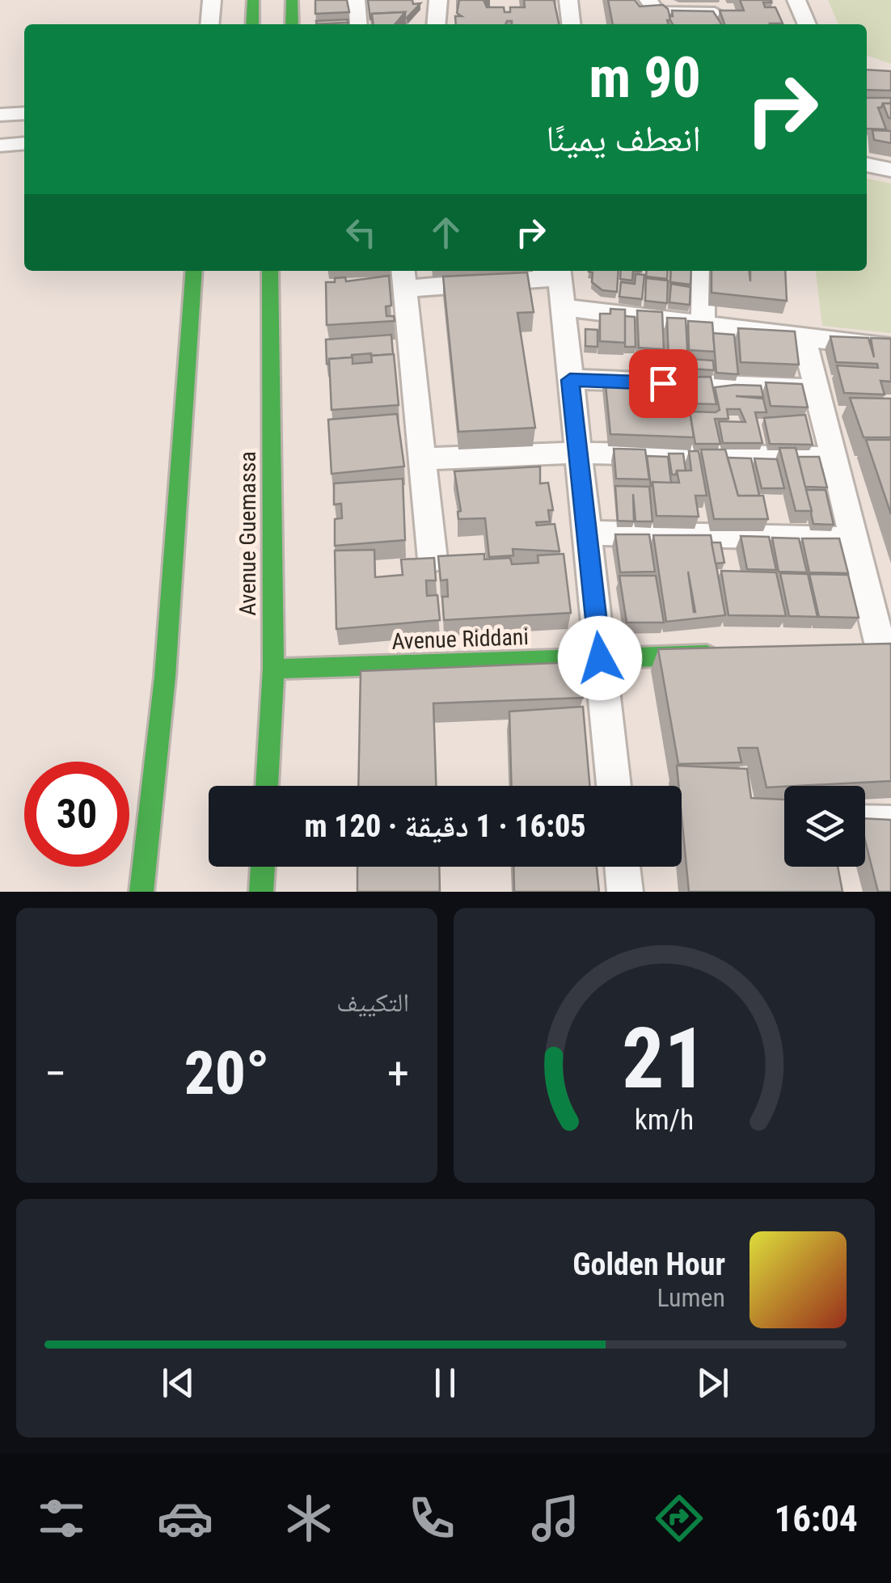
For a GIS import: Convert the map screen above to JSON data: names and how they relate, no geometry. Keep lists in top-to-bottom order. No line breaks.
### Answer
{"streets":{"street":["Avenue Guemassa","Avenue Riddani"]},"crossings":[["Avenue Guemassa","Avenue Riddani"]],"page":{"turn":["90 m","انعطف يمينًا"],"limit":"30","trip":"16:05 · 1 دقيقة · 120 m","tile":"التكييف","heat":["−","20°","+"],"song":["Golden Hour","Lumen"],"tabs":"16:04","gauge":["21","km/h"]}}
